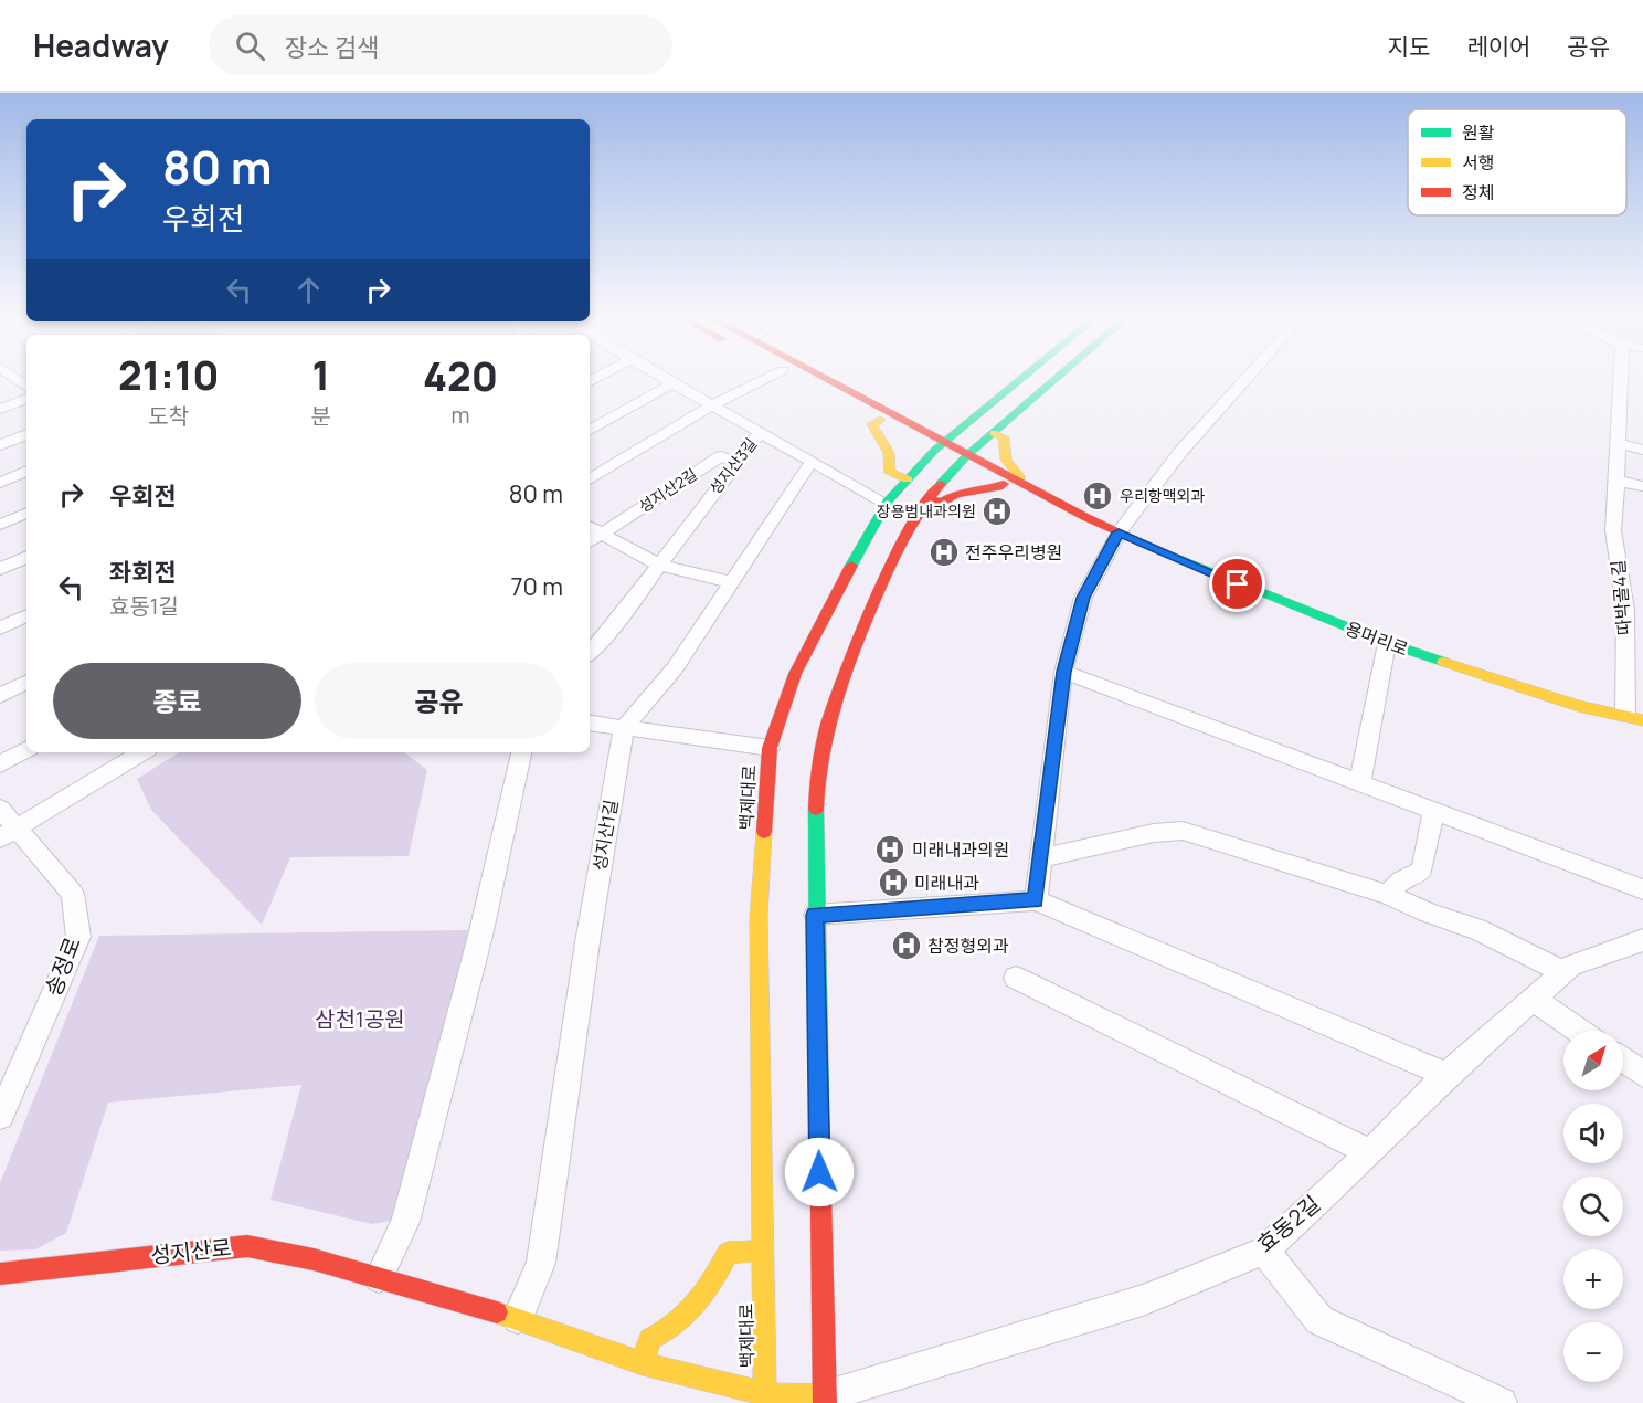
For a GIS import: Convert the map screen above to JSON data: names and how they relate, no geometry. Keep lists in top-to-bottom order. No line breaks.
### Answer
{"streets":{"street":["성지산3길","성지산2길","따박골4길","용머리로","백제대로","성지산1길","송정로","효동2길","성지산로"]},"crossings":[["성지산3길","성지산2길"],["성지산3길","백제대로"],["따박골4길","용머리로"],["용머리로","백제대로"],["백제대로","성지산로"],["성지산1길","성지산로"],["효동2길","성지산로"]],"parks":["삼천1공원"],"places":{"hospital":["우리항맥외과","장용범내과의원","전주우리병원","미래내과의원","미래내과","참정형외과"]},"legend":["원활","서행","정체"],"north":"top right","page":{"header":"Headway","search":"장소 검색","nav":["지도","레이어","공유"],"turn":["80 m","우회전"],"eta":["21:10","도착","1","분","420","m"],"list":[{"name":"우회전","value":"80 m"},{"name":"좌회전","note":"효동1길","value":"70 m"}],"buttons":["종료","공유"],"map_buttons":["+","−"]}}
